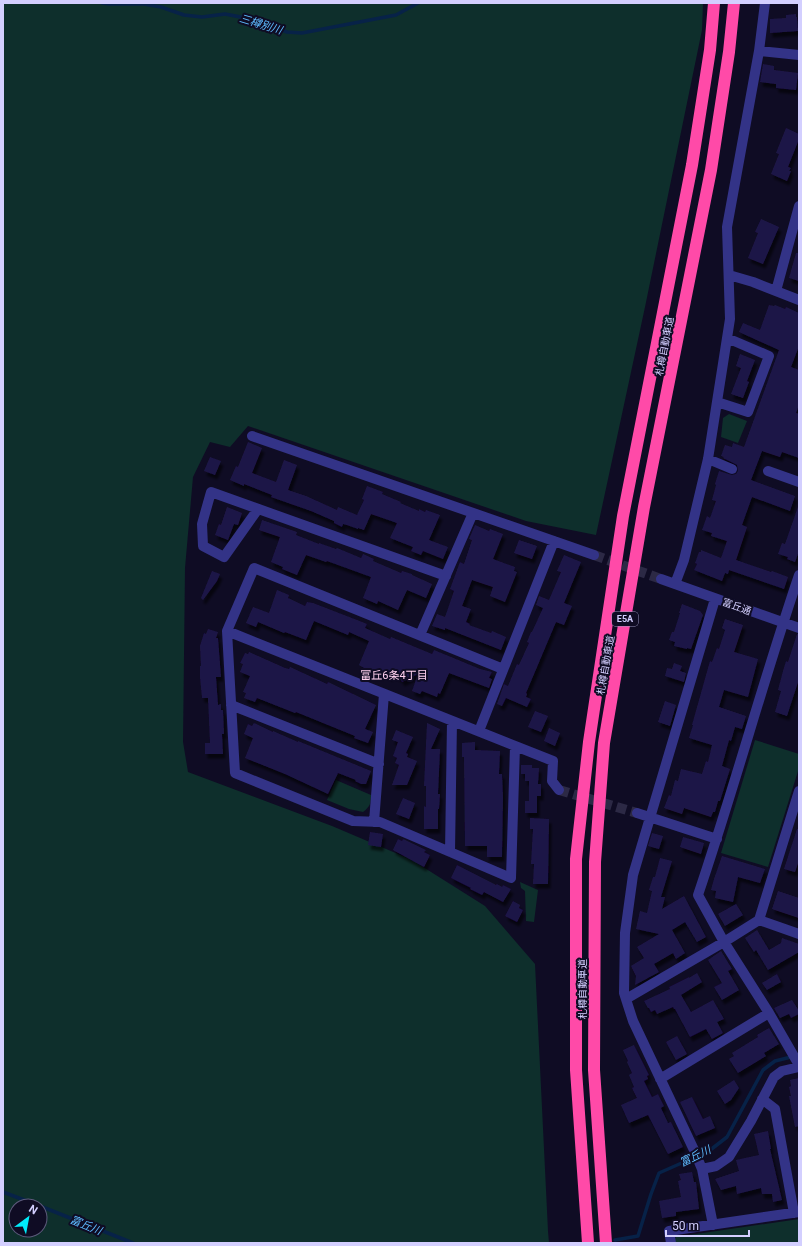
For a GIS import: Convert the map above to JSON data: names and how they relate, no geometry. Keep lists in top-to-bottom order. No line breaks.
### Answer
{"streets":{"highway":["札樽自動車道","E5A"],"street":["富丘通"]},"districts":["富丘6条4丁目"],"water":["三樽別川","富丘川"],"scale_bar":"50 m","north":"top right"}
